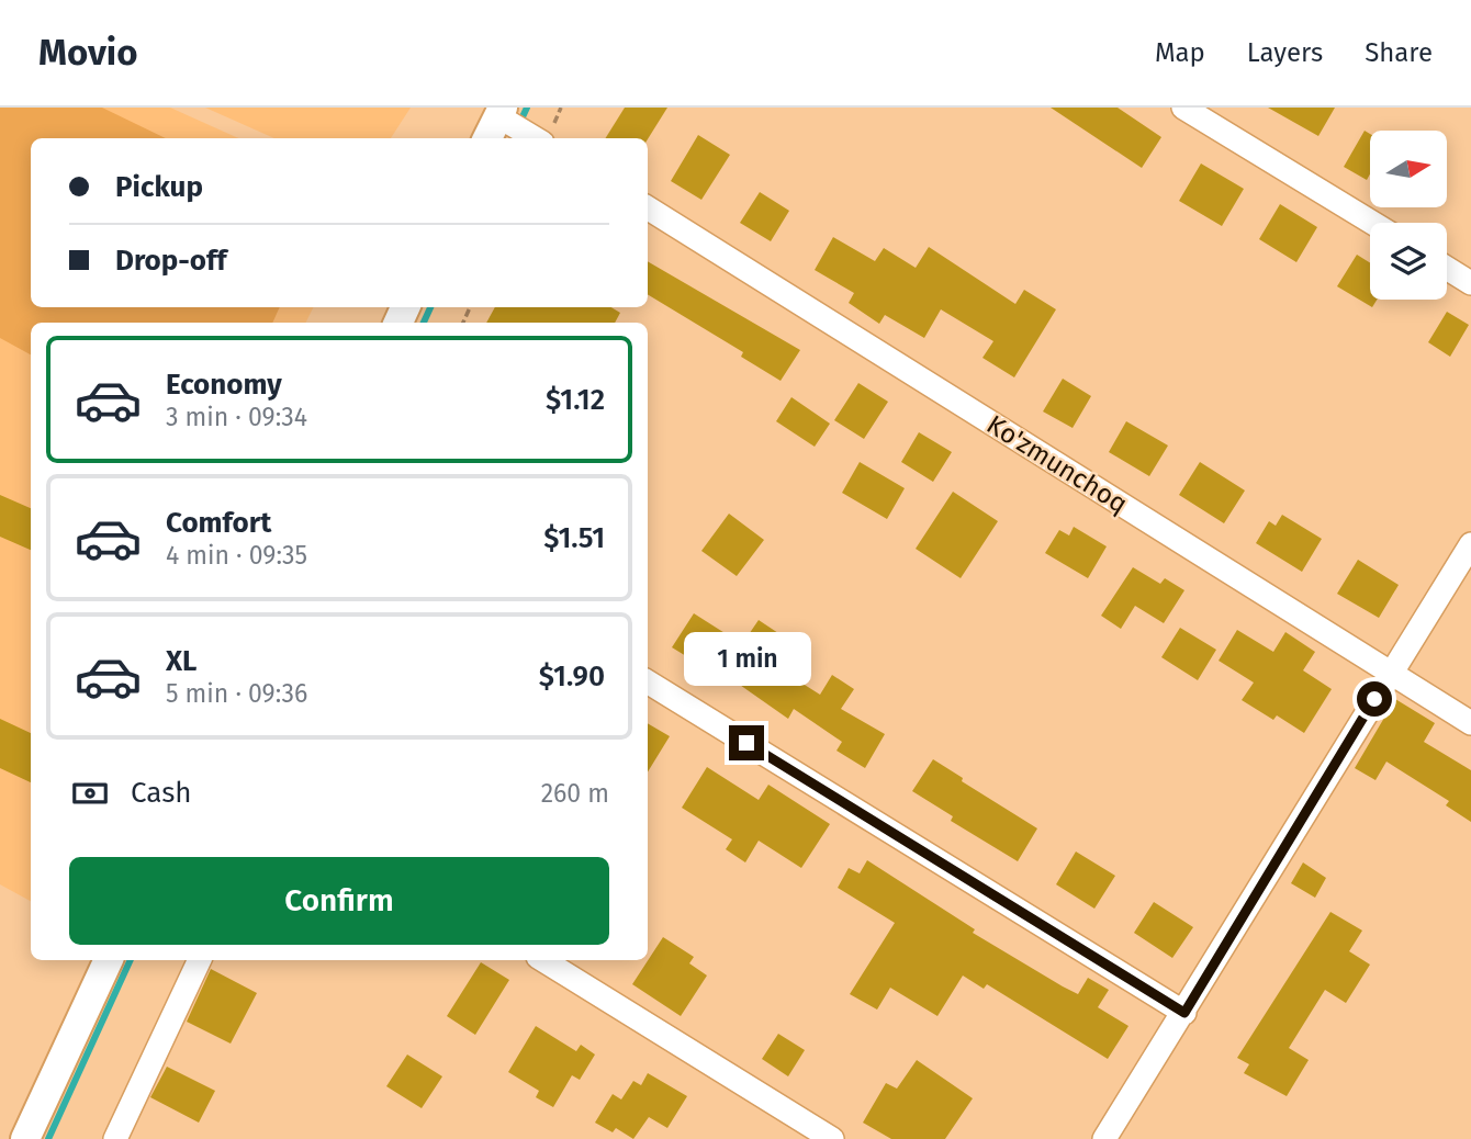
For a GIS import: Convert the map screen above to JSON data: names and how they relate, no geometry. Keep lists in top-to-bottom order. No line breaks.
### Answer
{"streets":{"street":["Ko'zmunchoq"]},"north":"right","page":{"header":"Movio","nav":["Map","Layers","Share"],"banner":["Pickup","Drop-off"],"list":[{"name":"Economy","note":"3 min · 09:34","value":"$1.12"},{"name":"Comfort","note":"4 min · 09:35","value":"$1.51"},{"name":"XL","note":"5 min · 09:36","value":"$1.90"}],"bubble":"1 min","pay":["Cash","260 m"],"buttons":"Confirm"}}
